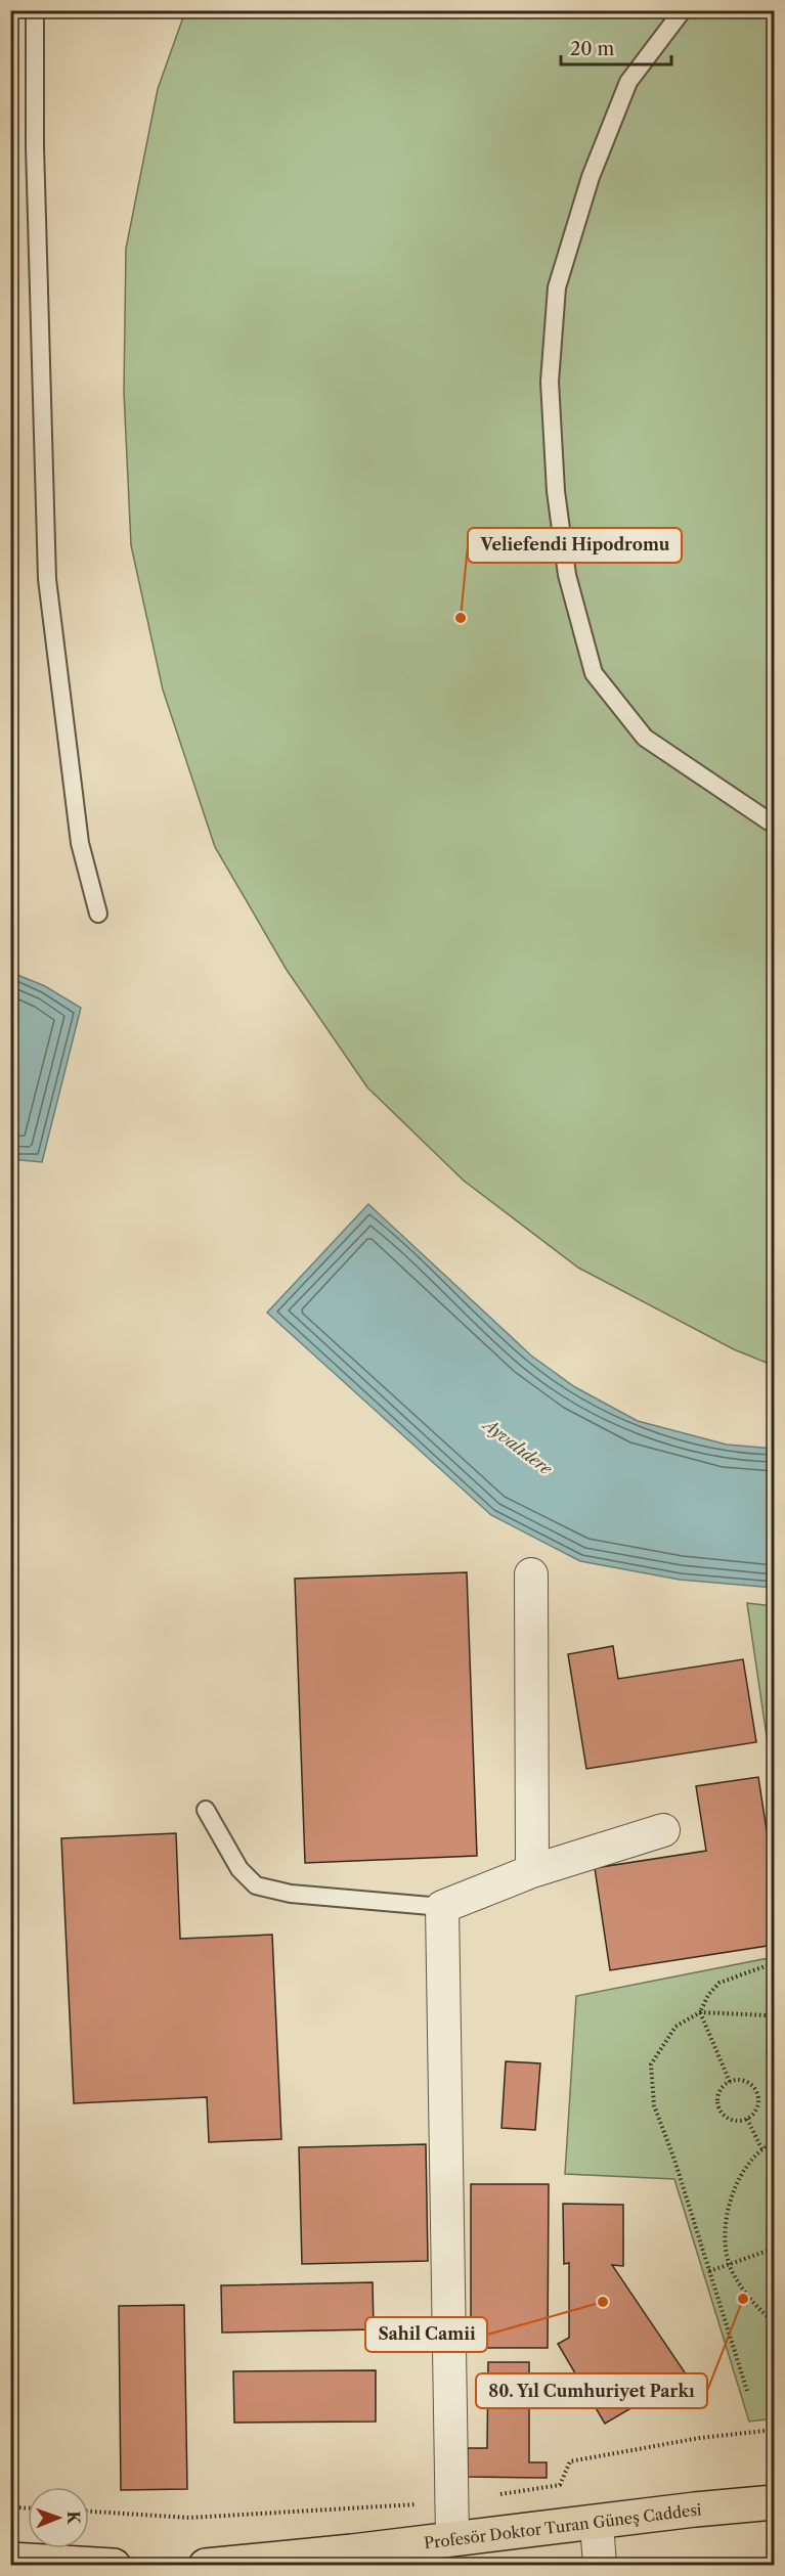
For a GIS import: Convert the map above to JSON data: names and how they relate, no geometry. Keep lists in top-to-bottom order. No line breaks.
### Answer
{"streets":{"main road":["Profesör Doktor Turan Güneş Caddesi"]},"water":["Ayvalıdere"],"places":["Veliefendi Hipodromu","80. Yıl Cumhuriyet Parkı","Sahil Camii"],"scale_bar":"20 m","north":"right"}
